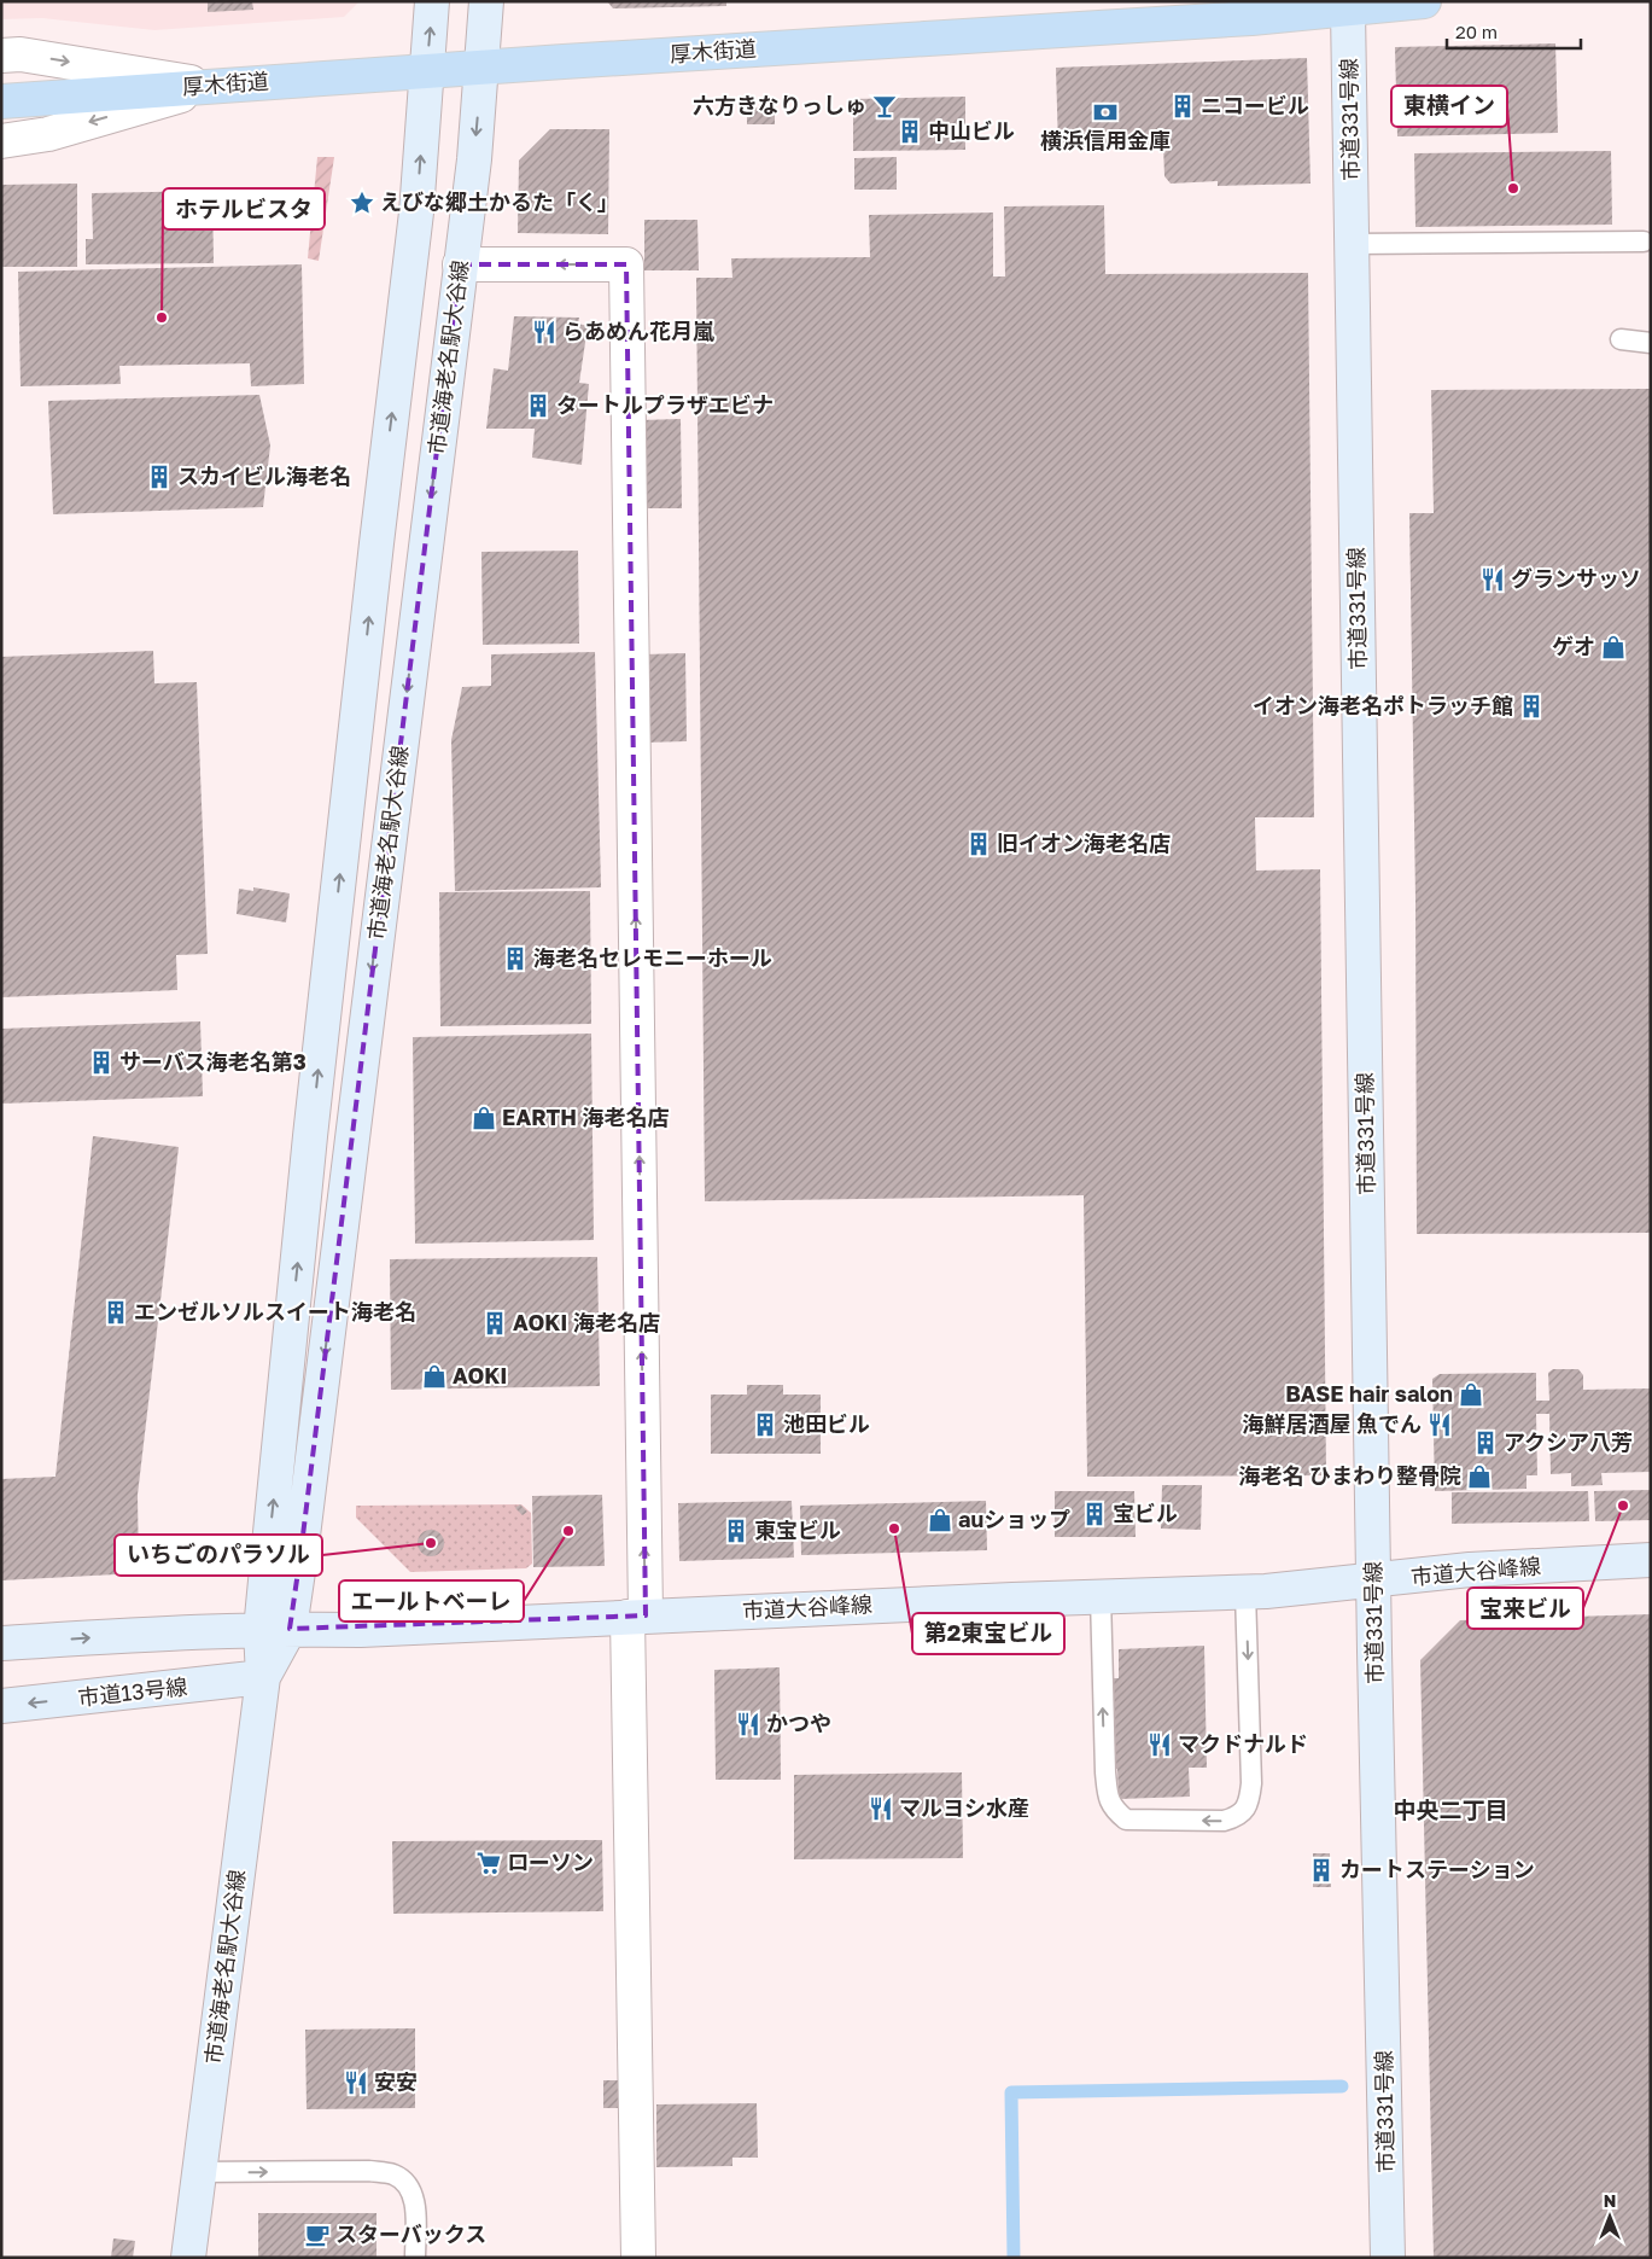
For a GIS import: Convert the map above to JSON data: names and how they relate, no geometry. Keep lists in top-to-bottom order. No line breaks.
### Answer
{"streets":{"main road":["厚木街道"],"street":["市道331号線","市道海老名駅大谷線","市道大谷峰線","市道13号線"]},"crossings":[["厚木街道","市道331号線"],["厚木街道","市道海老名駅大谷線"],["市道331号線","市道大谷峰線"],["市道海老名駅大谷線","市道大谷峰線"],["市道海老名駅大谷線","市道13号線"]],"districts":["中央二丁目"],"places":{"bar":["六方きなりっしゅ"],"building":["ニコービル","中山ビル","タートルプラザエビナ","スカイビル海老名","イオン海老名ポトラッチ館","旧イオン海老名店","海老名セレモニーホール","サーバス海老名第3","エンゼルソルスイート海老名","AOKI 海老名店","池田ビル","アクシア八芳","宝ビル","東宝ビル","カートステーション"],"bank":["横浜信用金庫"],"other":["東横イン","ホテルビスタ","宝来ビル","第2東宝ビル","エールトベーレ","いちごのパラソル"],"place":["えびな郷土かるた「く」"],"restaurant":["らあめん花月嵐","グランサッソ","海鮮居酒屋 魚でん","かつや","マクドナルド","マルヨシ水産","安安"],"shop":["ゲオ","EARTH 海老名店","AOKI","BASE hair salon","海老名 ひまわり整骨院","auショップ"],"supermarket":["ローソン"],"cafe":["スターバックス"]},"scale_bar":"20 m","north":"top"}
